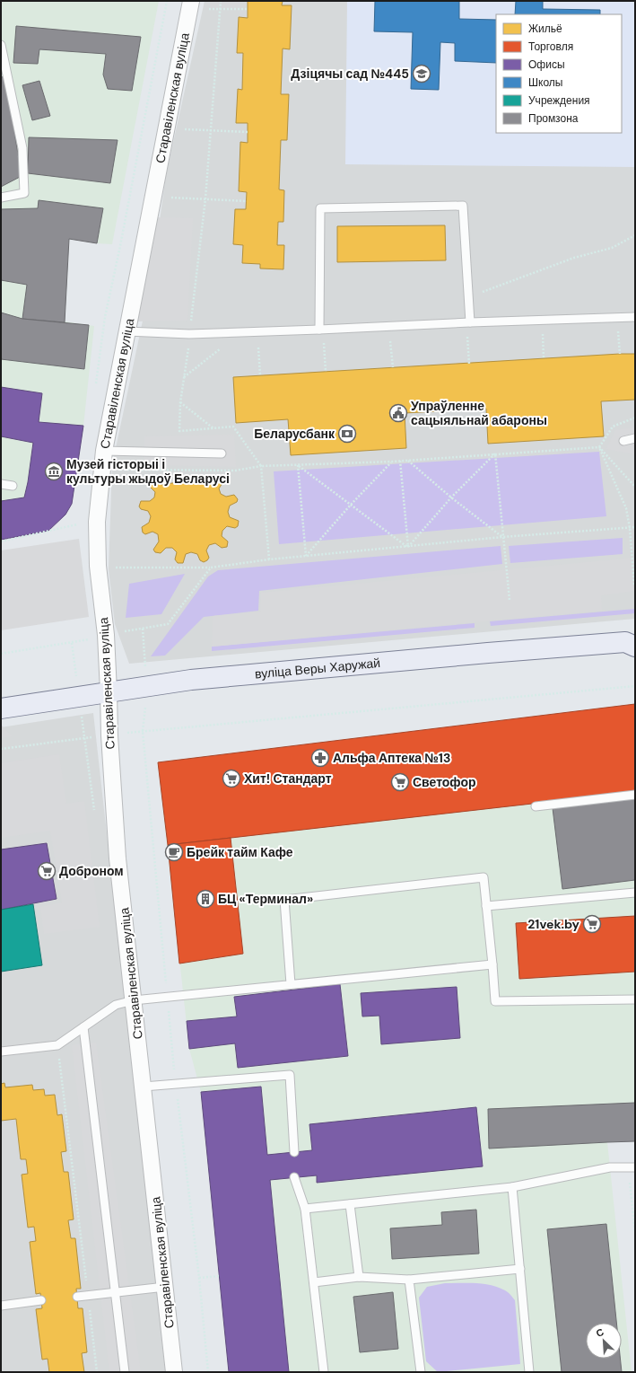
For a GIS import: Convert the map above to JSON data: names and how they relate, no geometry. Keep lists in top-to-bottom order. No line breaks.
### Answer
{"streets":{"main road":["вуліца Веры Харужай"],"street":["Старавіленская вуліца"]},"crossings":[["Старавіленская вуліца","вуліца Веры Харужай"]],"places":{"school or university":["Дзіцячы сад №445"],"public building":["Упраўленне сацыяльнай абароны"],"bank":["Беларусбанк"],"museum":["Музей гісторыі і культуры жыдоў Беларусі"],"pharmacy":["Альфа Аптека №13"],"supermarket":["Хит! Стандарт","Светофор","Доброном","21vek.by"],"cafe":["Брейк тайм Кафе"],"building":["БЦ «Терминал»"]},"legend":["Жильё","Торговля","Офисы","Школы","Учреждения","Промзона"],"north":"top left"}
